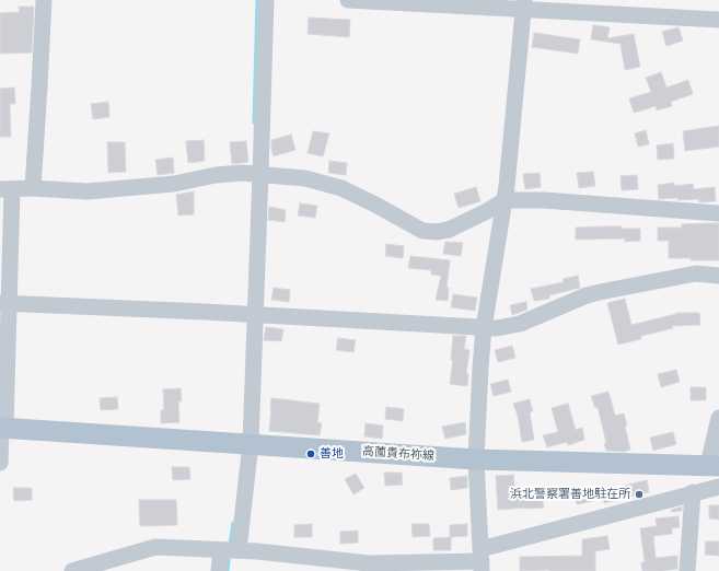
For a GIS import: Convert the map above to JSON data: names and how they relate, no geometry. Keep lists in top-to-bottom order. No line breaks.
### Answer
{"streets":{"main road":["高薗貴布祢線"]},"places":["善地","浜北警察署善地駐在所"]}
